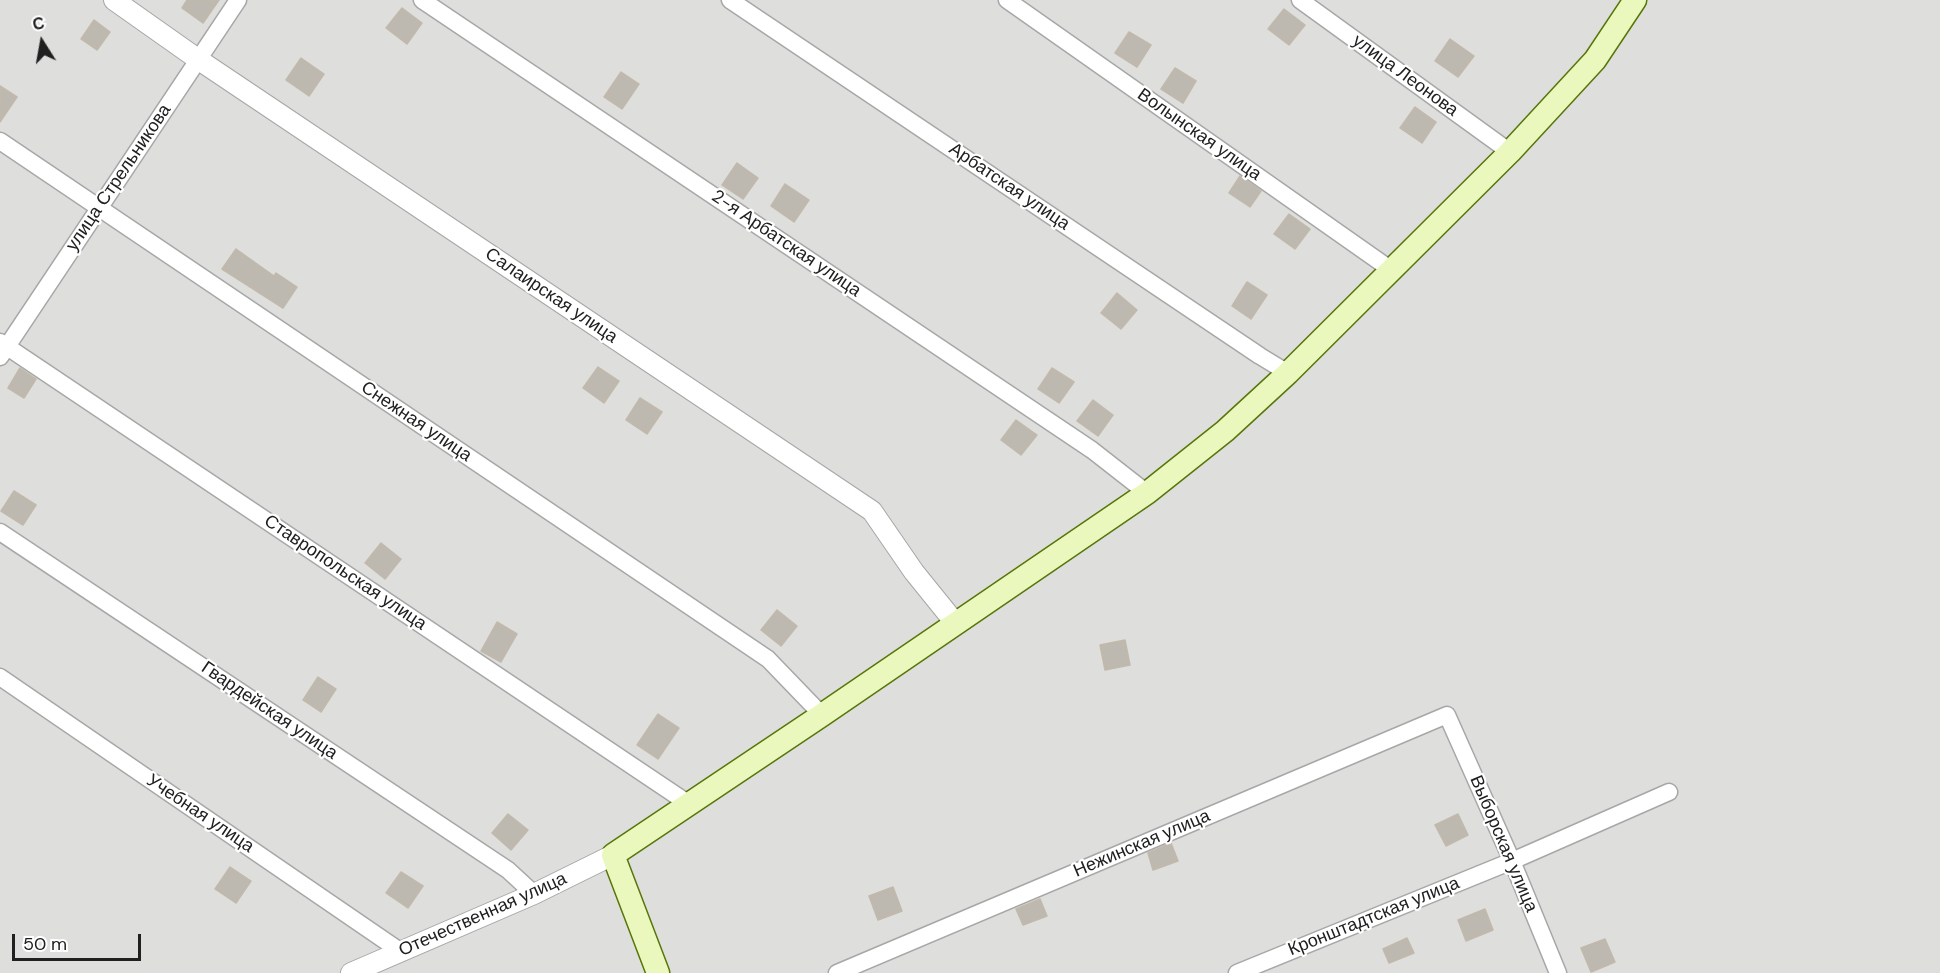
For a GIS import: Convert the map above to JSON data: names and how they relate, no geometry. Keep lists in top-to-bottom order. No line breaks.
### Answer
{"streets":{"street":["улица Леонова","Волынская улица","улица Стрельникова","Арбатская улица","2-я Арбатская улица","Салаирская улица","Снежная улица","Ставропольская улица","Гвардейская улица","Учебная улица","Нежинская улица","Выборская улица","Отечественная улица","Кронштадтская улица"]},"crossings":[["улица Стрельникова","Салаирская улица"],["улица Стрельникова","Снежная улица"],["улица Стрельникова","Ставропольская улица"],["Гвардейская улица","Отечественная улица"],["Учебная улица","Отечественная улица"],["Нежинская улица","Выборская улица"],["Выборская улица","Кронштадтская улица"]],"scale_bar":"50 m","north":"top"}
